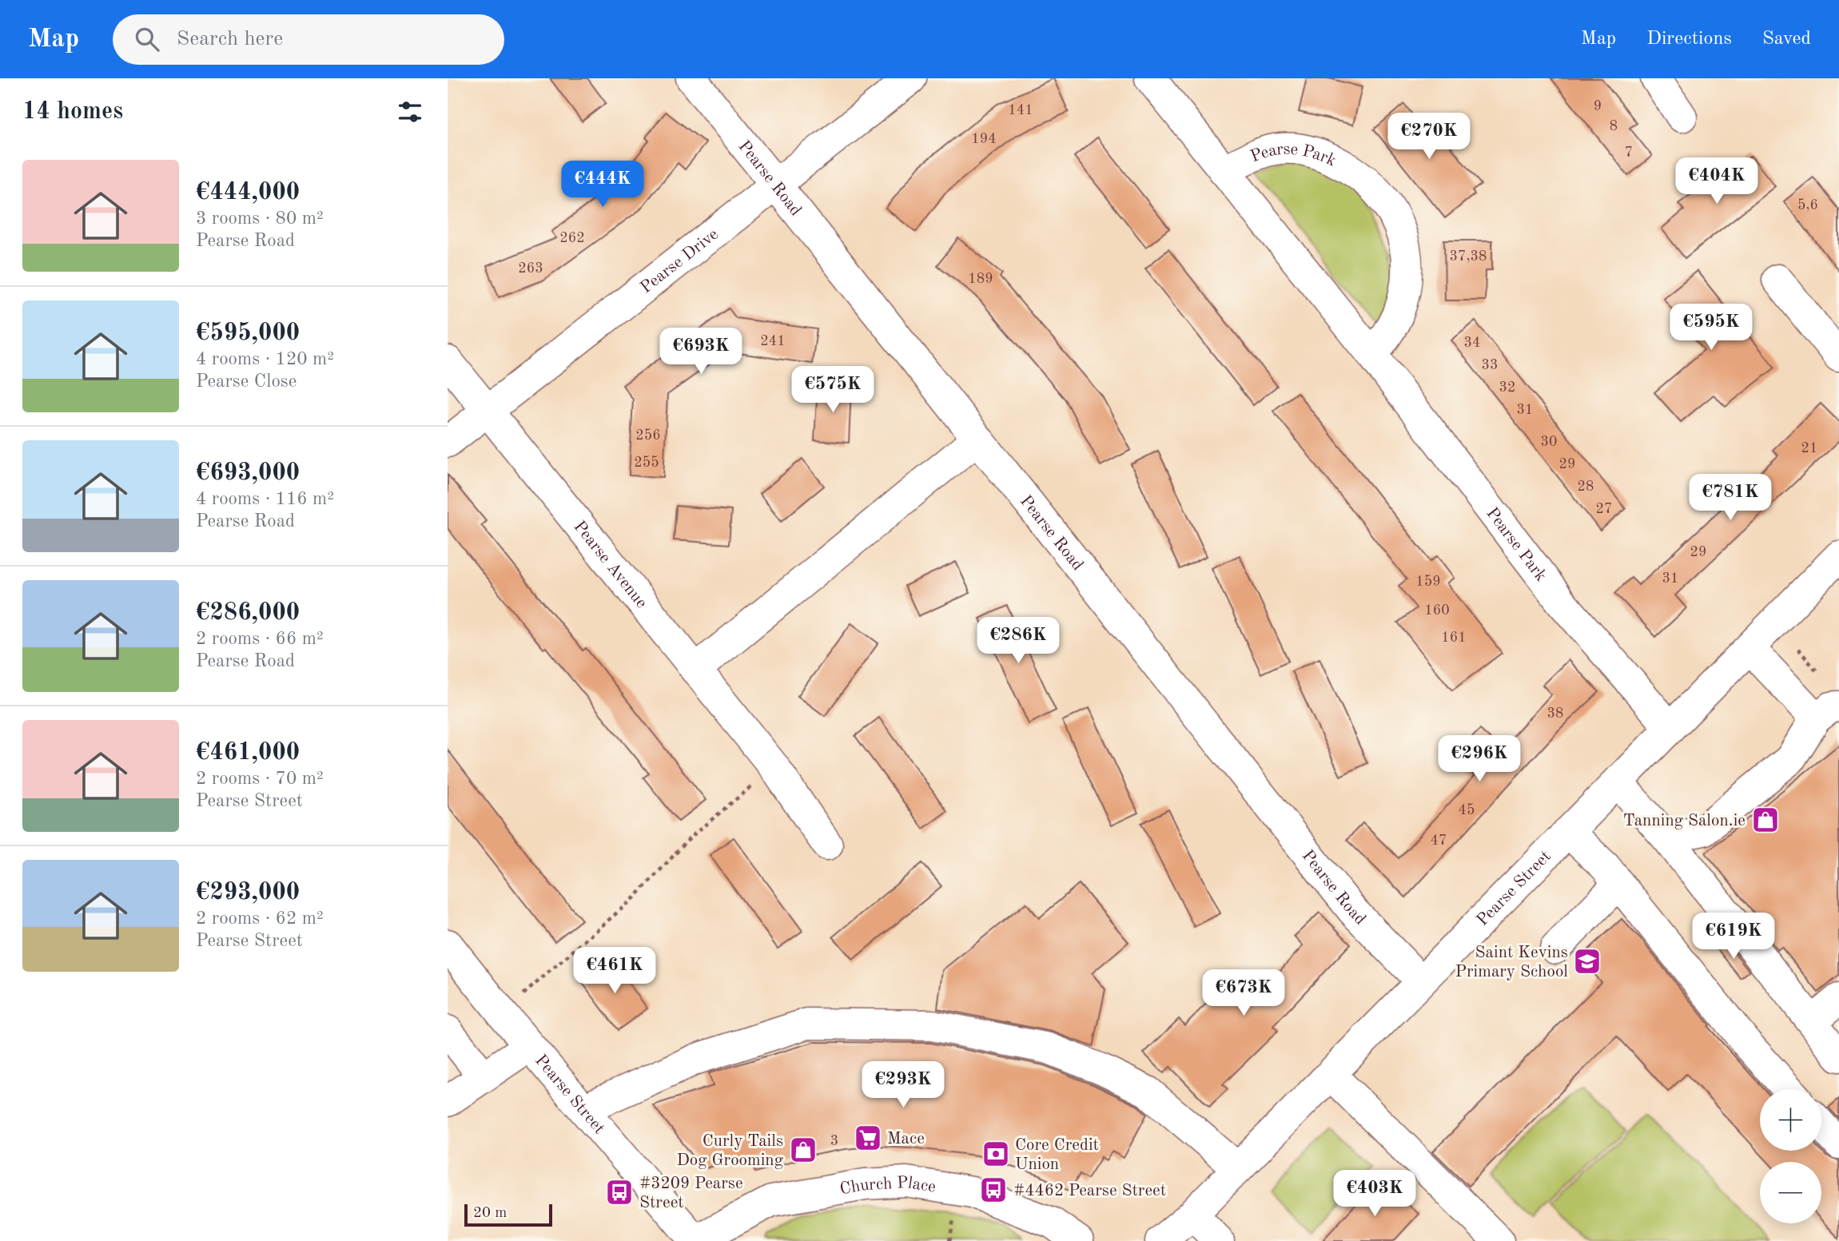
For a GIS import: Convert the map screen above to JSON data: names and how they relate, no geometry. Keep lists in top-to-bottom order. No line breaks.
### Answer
{"streets":{"street":["Pearse Park","Pearse Road","Pearse Drive","Pearse Avenue","Pearse Street","Church Place"]},"crossings":[["Pearse Park","Pearse Street"],["Pearse Road","Pearse Drive"],["Pearse Road","Pearse Street"],["Pearse Drive","Pearse Avenue"],["Pearse Street","Church Place"]],"places":{"shop":["Tanning Salon.ie","Curly Tails Dog Grooming"],"school or university":["Saint Kevins Primary School"],"supermarket":["Mace"],"bank":["Core Credit Union"],"bus stop":["#4462 Pearse Street","#3209 Pearse Street"]},"house_numbers":["9","141","8","194","7","5,6","262","37,38","263","189","241","34","33","32","31","256","30","21","255","29","28","27","29","31","159","160","161","38","45","47","3"],"scale_bar":"20 m","page":{"header":"Map","search":"Search here","nav":["Map","Directions","Saved"],"heading":"14 homes","price":["€270K","€404K","€444K","€595K","€693K","€575K","€781K","€286K","€296K","€619K","€461K","€673K","€293K","€403K"],"list":[{"name":"€444,000","note":"3 rooms · 80 m² · Pearse Road"},{"name":"€595,000","note":"4 rooms · 120 m² · Pearse Close"},{"name":"€693,000","note":"4 rooms · 116 m² · Pearse Road"},{"name":"€286,000","note":"2 rooms · 66 m² · Pearse Road"},{"name":"€461,000","note":"2 rooms · 70 m² · Pearse Street"},{"name":"€293,000","note":"2 rooms · 62 m² · Pearse Street"}],"map_buttons":["+","−"],"scale":"20 m"}}
